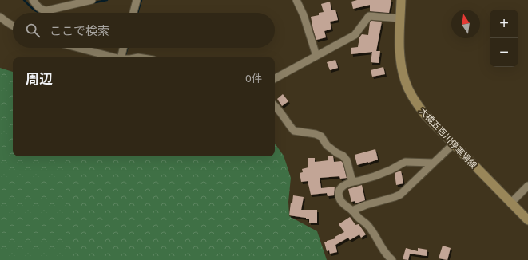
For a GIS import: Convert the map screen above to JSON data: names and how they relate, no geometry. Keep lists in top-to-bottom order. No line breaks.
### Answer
{"streets":{"main road":["大橋五百川停車場線"]},"north":"top","page":{"map_buttons":["+","−"],"search":"ここで検索","heading":["周辺","0件"]}}
